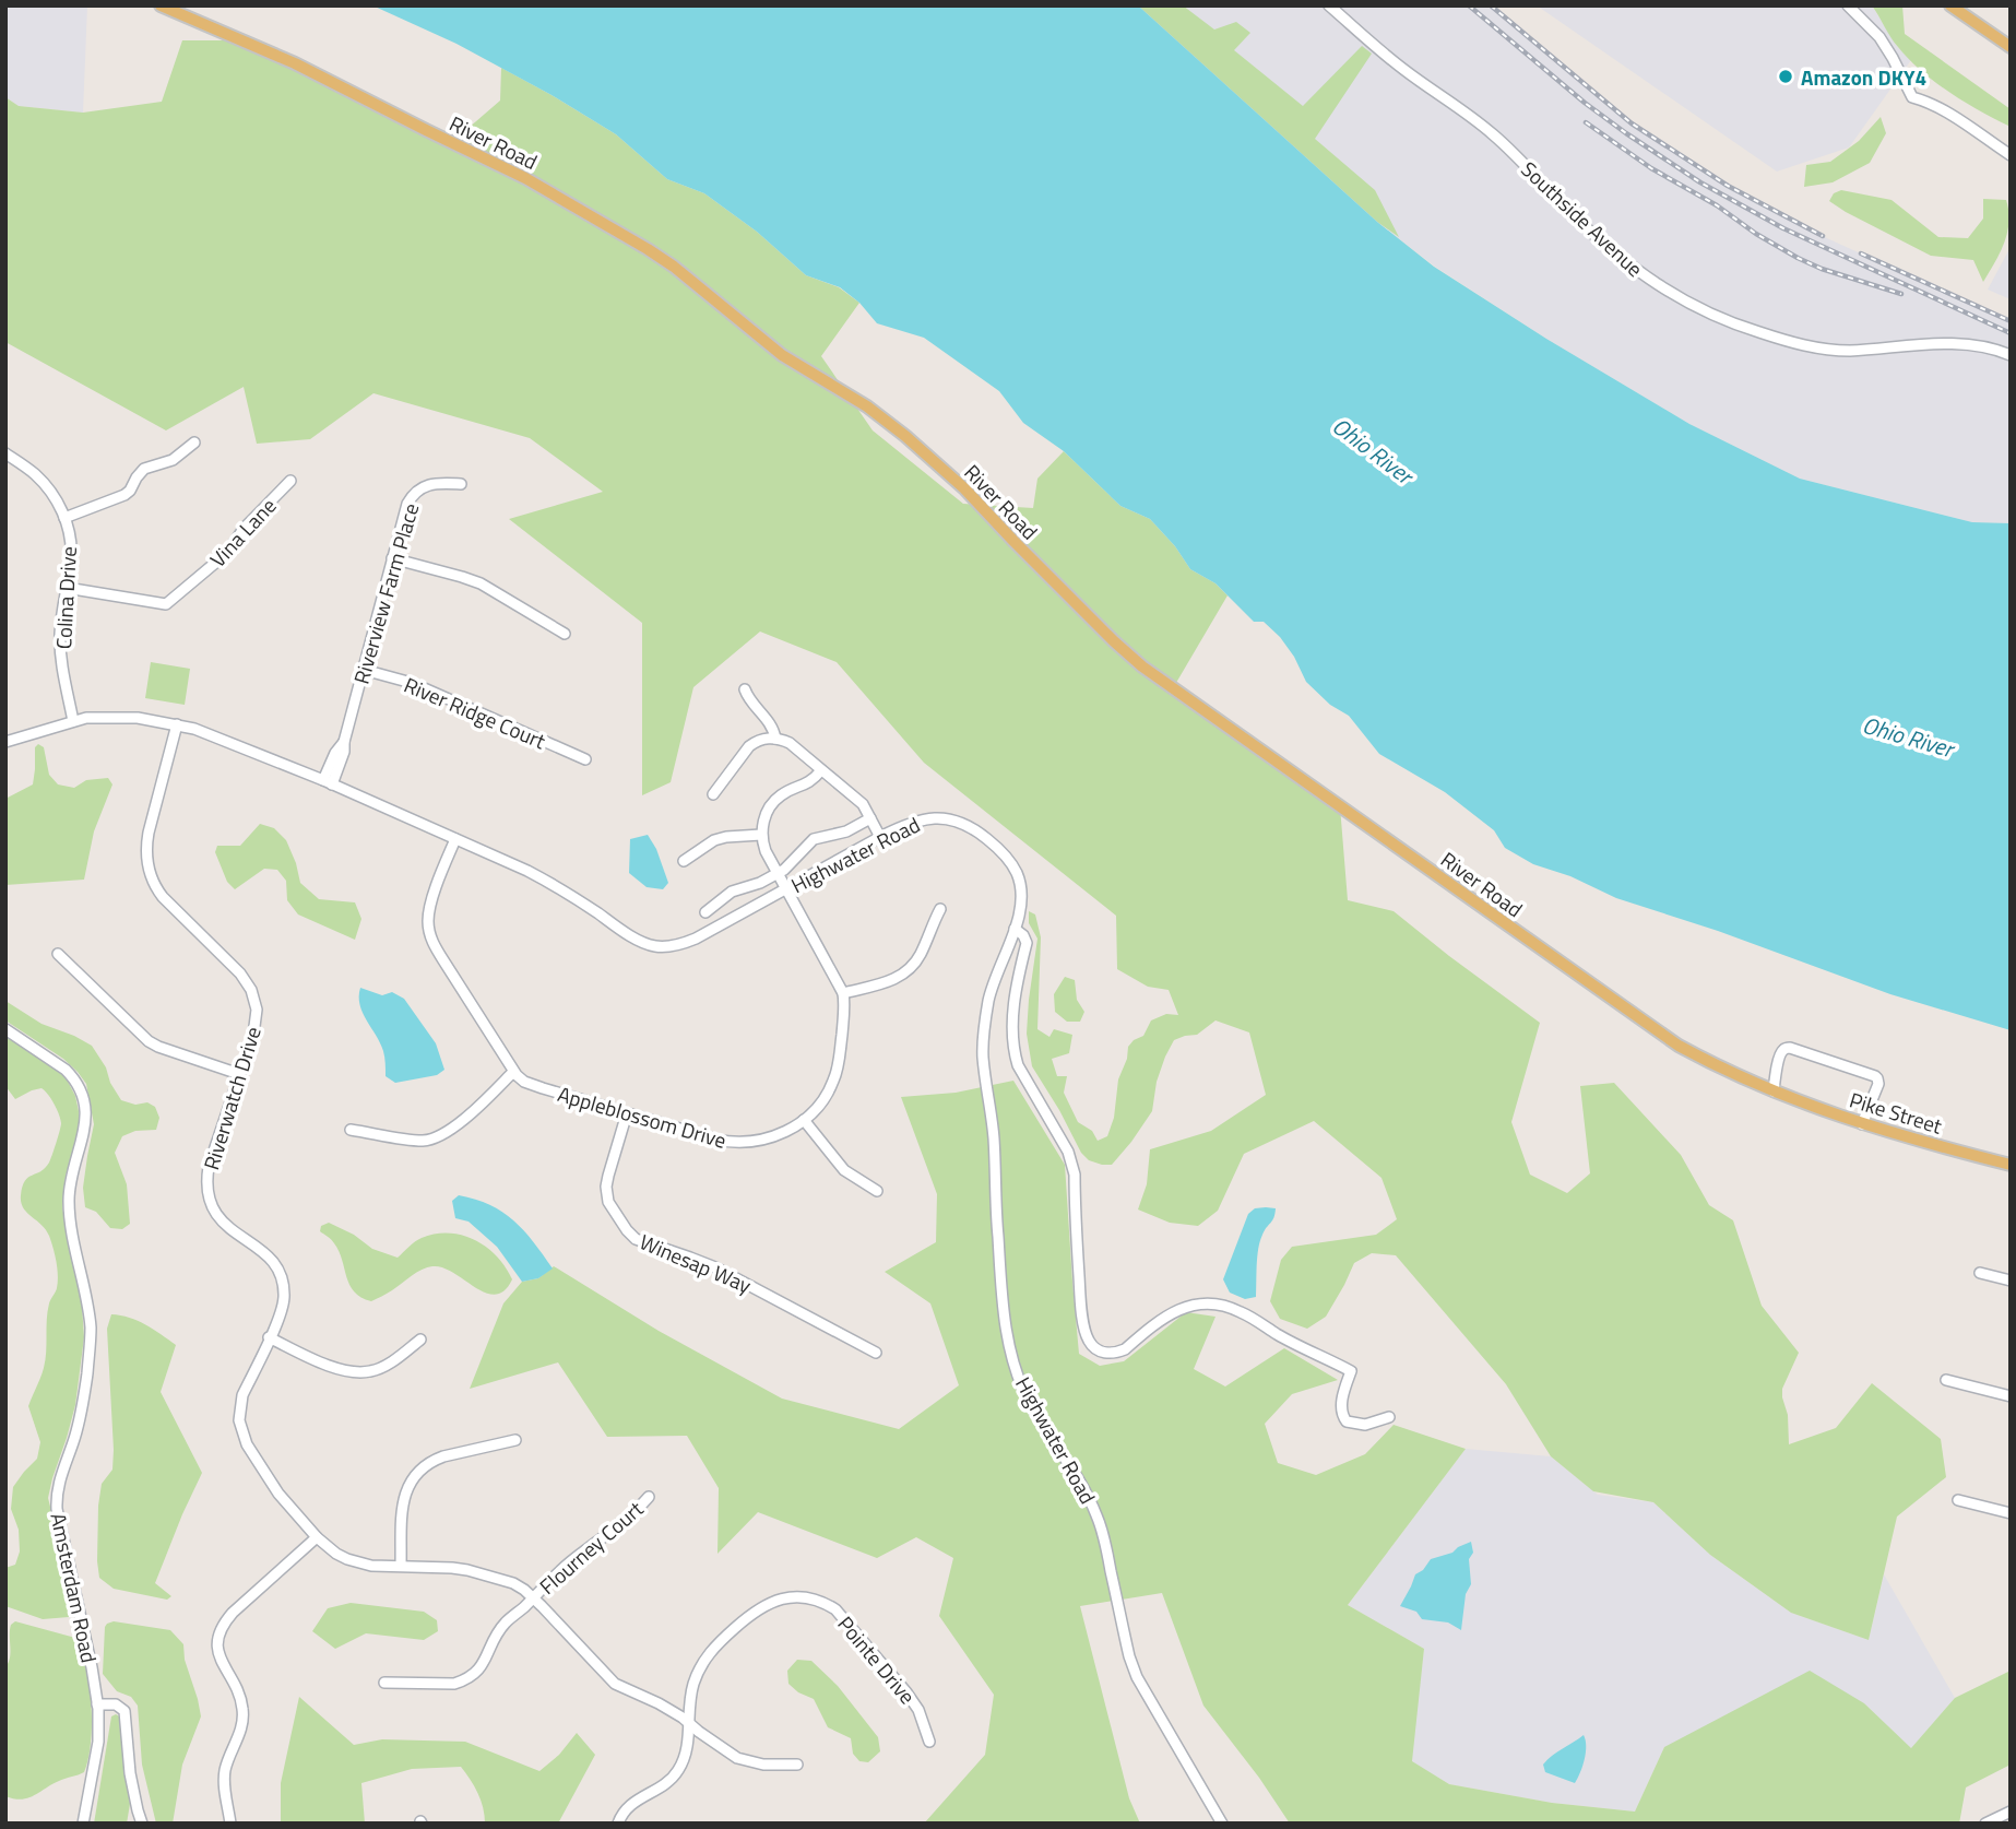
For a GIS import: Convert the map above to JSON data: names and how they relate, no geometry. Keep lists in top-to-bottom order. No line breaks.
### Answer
{"streets":{"main road":["River Road","Pike Street"],"street":["Southside Avenue","Vina Lane","Riverview Farm Place","Colina Drive","River Ridge Court","Highwater Road","Riverwatch Drive","Appleblossom Drive","Winesap Way","Flourney Court","Amsterdam Road","Pointe Drive"]},"crossings":[["River Road","Pike Street"],["Vina Lane","Colina Drive"],["Riverview Farm Place","River Ridge Court"],["Riverview Farm Place","Highwater Road"],["Colina Drive","Highwater Road"],["Highwater Road","Riverwatch Drive"],["Highwater Road","Appleblossom Drive"],["Riverwatch Drive","Flourney Court"],["Riverwatch Drive","Pointe Drive"],["Appleblossom Drive","Winesap Way"]],"water":["Ohio River"],"places":["Amazon DKY4"]}
